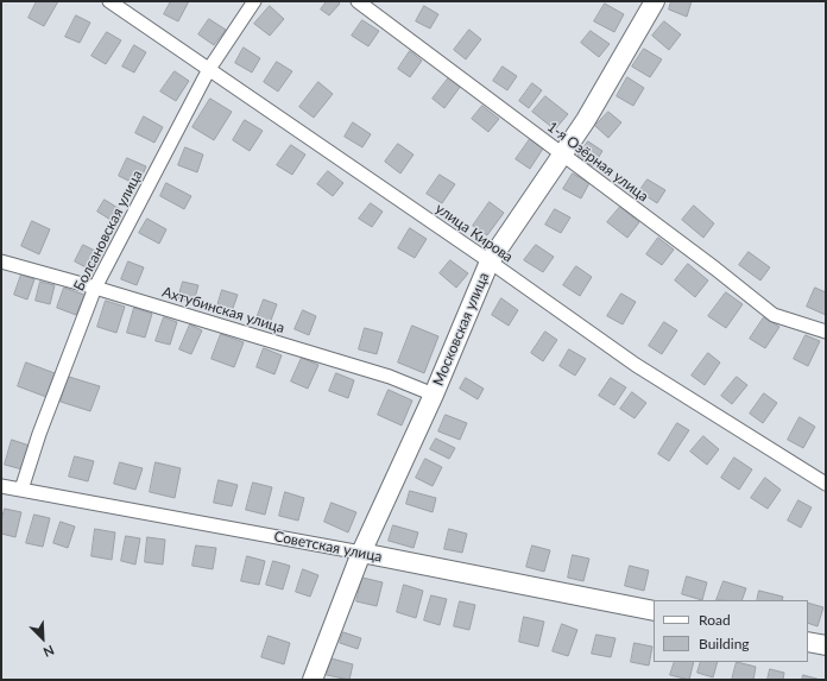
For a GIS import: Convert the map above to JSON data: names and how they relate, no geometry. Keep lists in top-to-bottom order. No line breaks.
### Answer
{"streets":{"street":["1-я Озёрная улица","Болсановская улица","улица Кирова","Ахтубинская улица","Московская улица","Советская улица"]},"crossings":[["1-я Озёрная улица","Московская улица"],["Болсановская улица","улица Кирова"],["Болсановская улица","Ахтубинская улица"],["Болсановская улица","Советская улица"],["улица Кирова","Московская улица"],["Ахтубинская улица","Московская улица"],["Московская улица","Советская улица"]],"legend":["Road","Building"],"north":"bottom right"}
